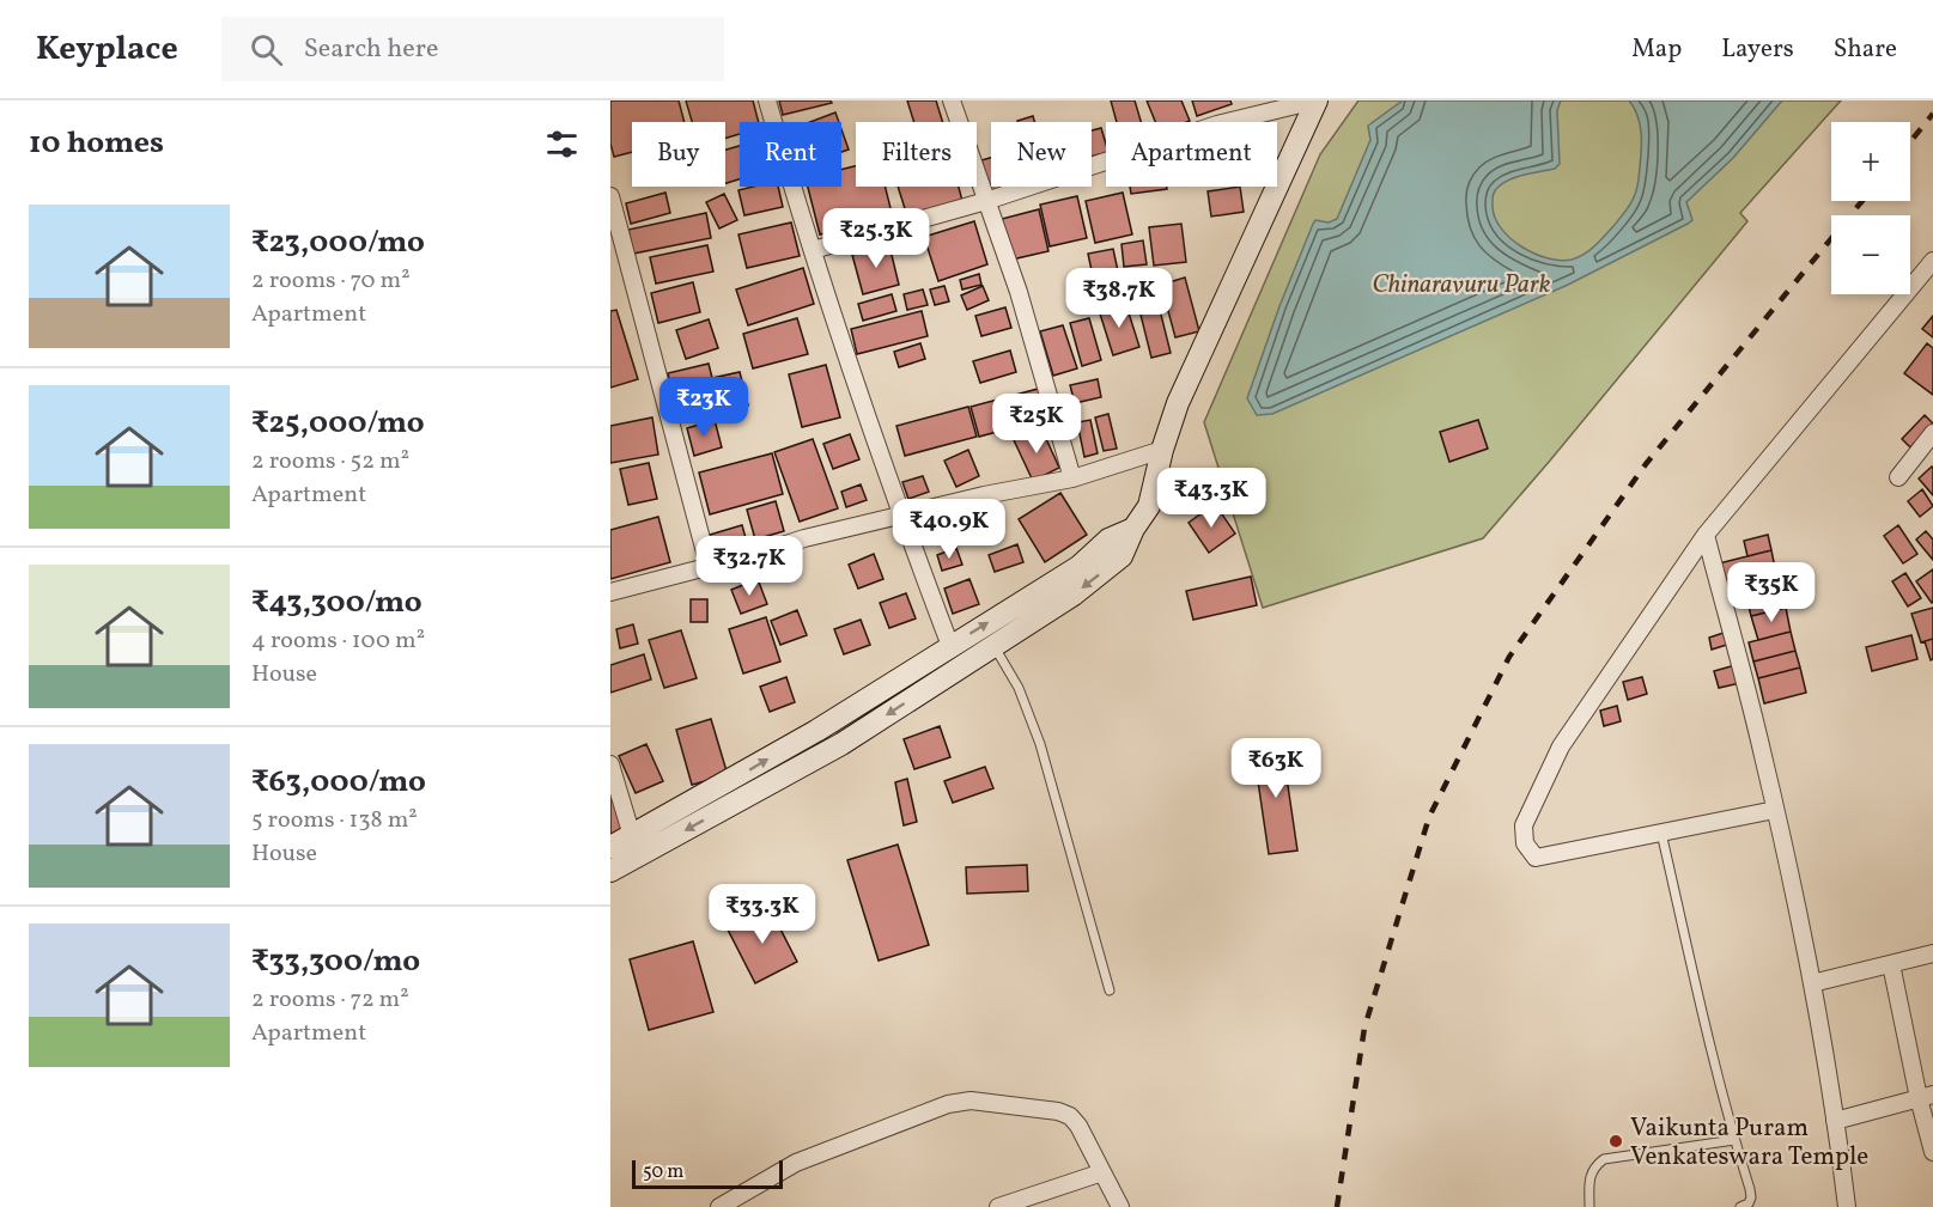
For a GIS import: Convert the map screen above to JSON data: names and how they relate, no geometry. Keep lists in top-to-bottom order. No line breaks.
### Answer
{"parks":["Chinaravuru Park"],"places":["Vaikunta Puram Venkateswara Temple"],"scale_bar":"50 m","page":{"header":"Keyplace","search":"Search here","nav":["Map","Layers","Share"],"heading":"10 homes","map_buttons":["+","−"],"chip":["Buy","Rent","Filters","New","Apartment"],"list":[{"name":"₹23,000/mo","note":"2 rooms · 70 m² · Apartment"},{"name":"₹25,000/mo","note":"2 rooms · 52 m² · Apartment"},{"name":"₹43,300/mo","note":"4 rooms · 100 m² · House"},{"name":"₹63,000/mo","note":"5 rooms · 138 m² · House"},{"name":"₹33,300/mo","note":"2 rooms · 72 m² · Apartment"}],"price":["₹25.3K","₹38.7K","₹23K","₹25K","₹43.3K","₹40.9K","₹32.7K","₹35K","₹63K","₹33.3K"],"scale":"50 m"}}
